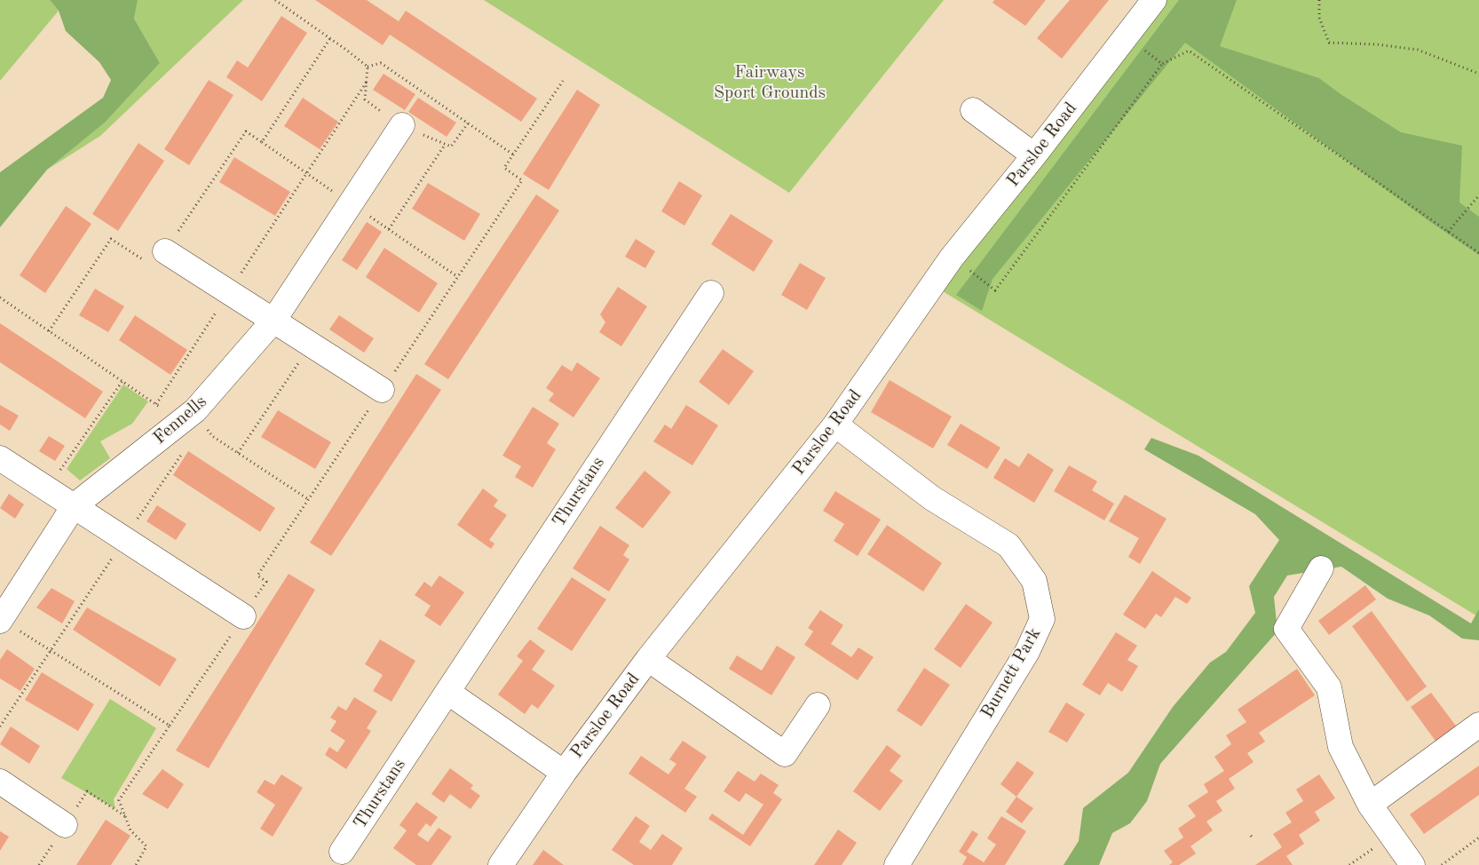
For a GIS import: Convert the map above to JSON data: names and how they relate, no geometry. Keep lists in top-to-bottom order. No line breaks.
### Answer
{"streets":{"street":["Parsloe Road","Fennells","Thurstans","Burnett Park"]},"crossings":[["Parsloe Road","Burnett Park"]],"parks":["Fairways Sport Grounds"]}
